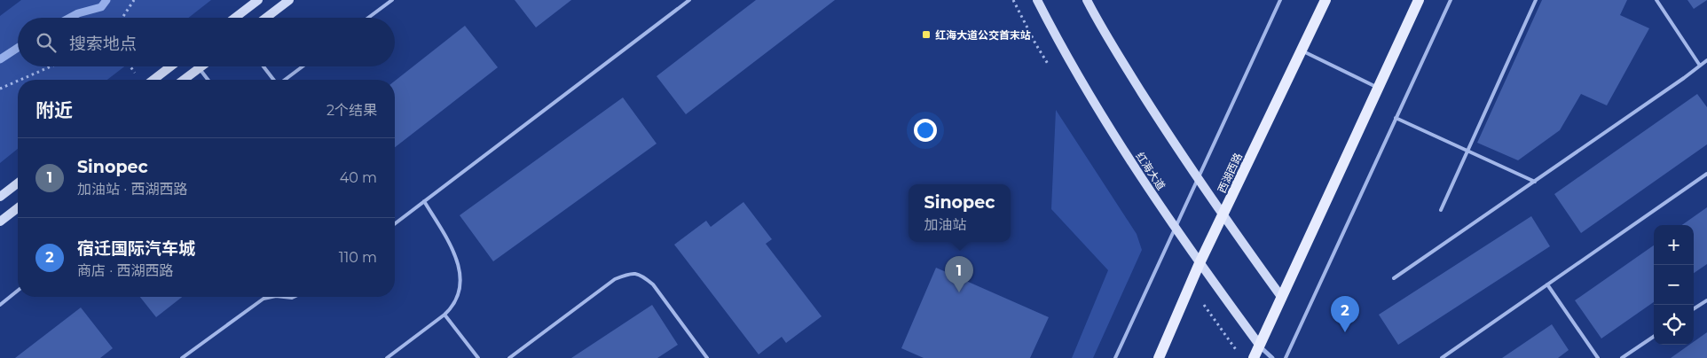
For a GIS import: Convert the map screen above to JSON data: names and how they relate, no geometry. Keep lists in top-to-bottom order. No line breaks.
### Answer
{"streets":{"main road":["红海大道","西湖西路"]},"crossings":[["红海大道","西湖西路"]],"places":{"transit":["红海大道公交首末站"]},"page":{"search":"搜索地点","heading":["附近","2个结果"],"list":[{"mark":"1","name":"Sinopec","note":"加油站 · 西湖西路","value":"40 m"},{"mark":"2","name":"宿迁国际汽车城","note":"商店 · 西湖西路","value":"110 m"}],"popup":["Sinopec","加油站"],"map_buttons":["+","−"],"pins":["1","2"]}}
